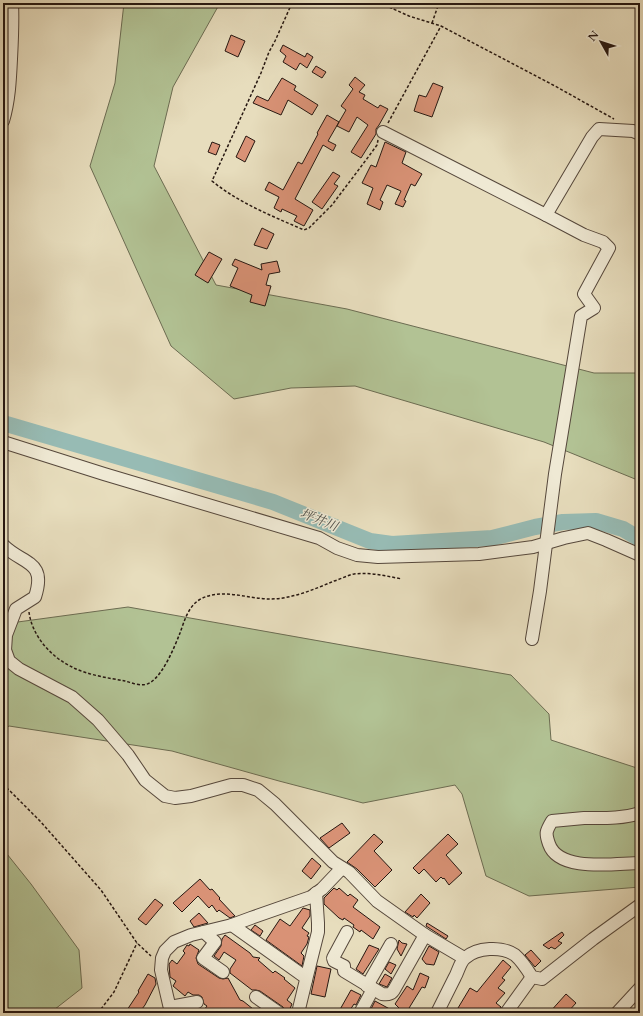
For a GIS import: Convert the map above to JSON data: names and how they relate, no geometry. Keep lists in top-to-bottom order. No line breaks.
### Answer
{"water":["坪井川"],"north":"top left"}
